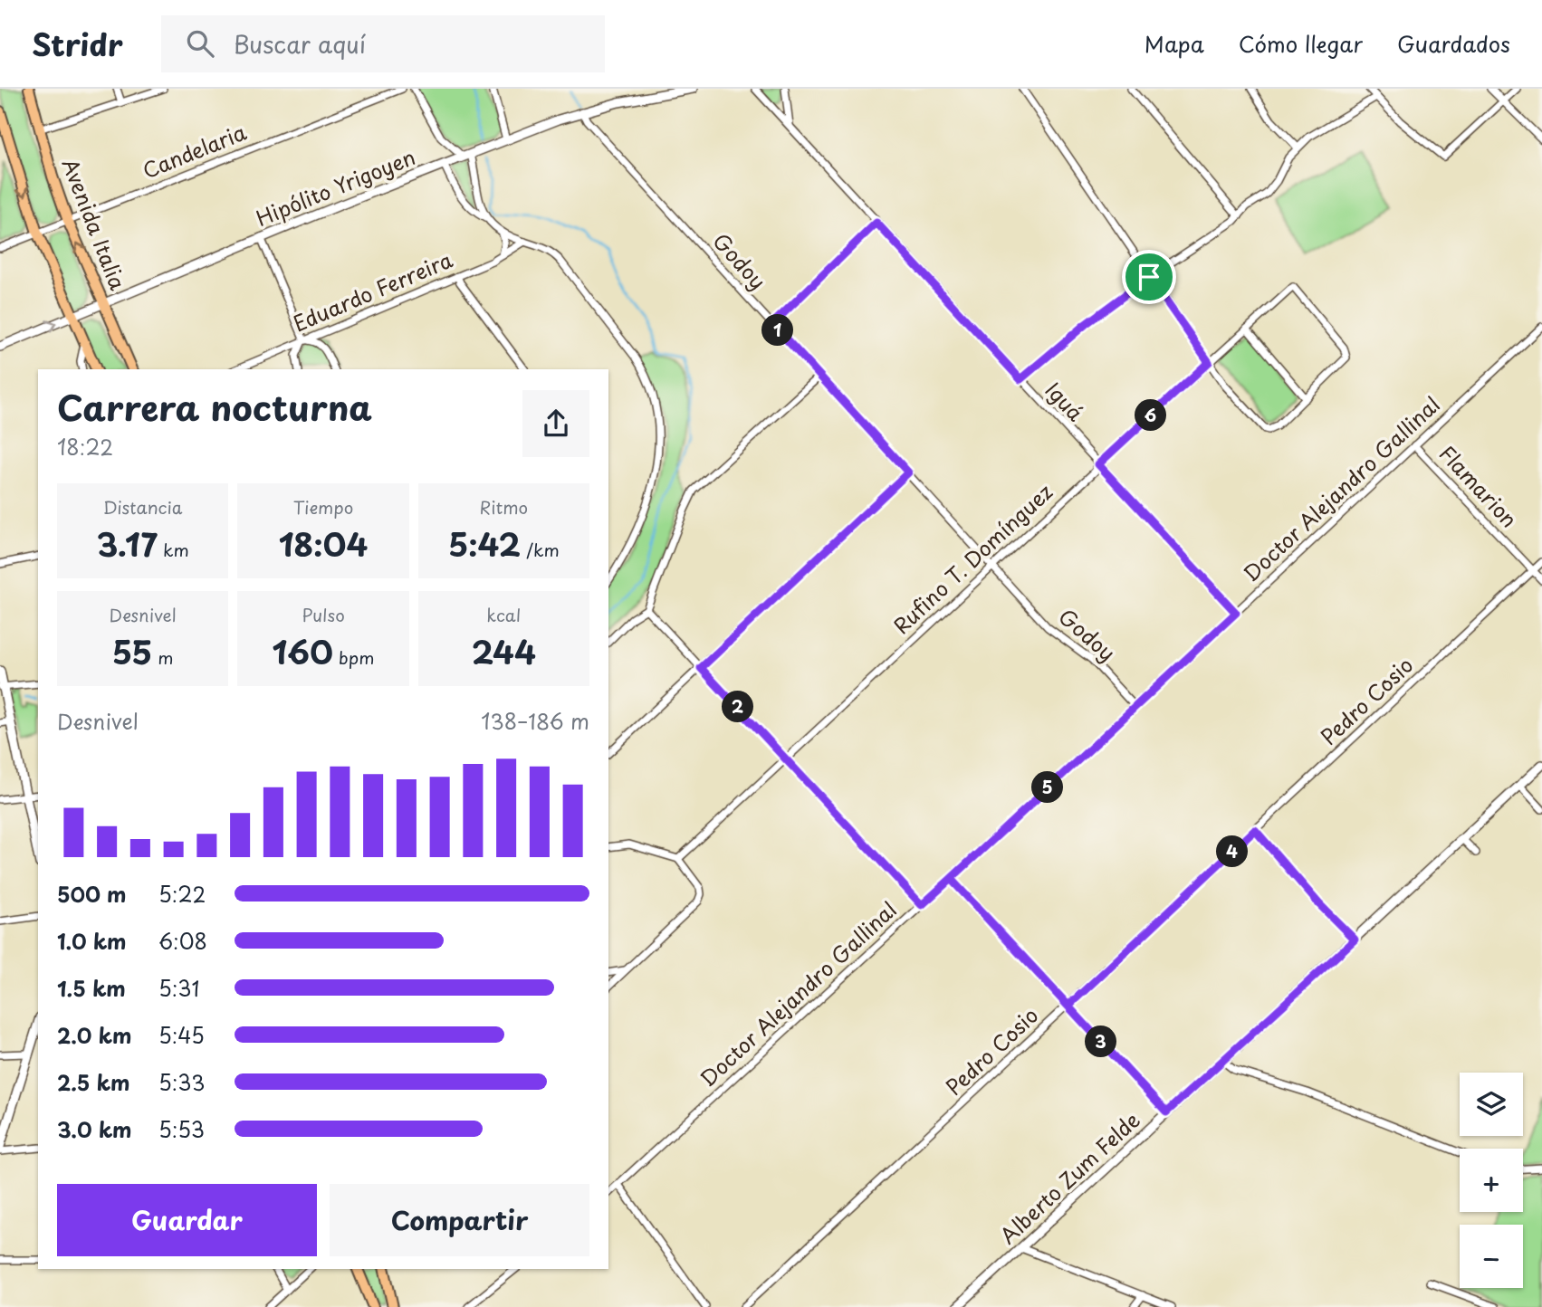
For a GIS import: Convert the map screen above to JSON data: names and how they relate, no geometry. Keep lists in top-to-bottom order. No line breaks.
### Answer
{"streets":{"main road":["Avenida Italia"],"street":["Candelaria","Hipólito Yrigoyen","Godoy","Eduardo Ferreira","Iguá","Flamarion","Doctor Alejandro Gallinal","Rufino T. Domínguez","Pedro Cosio","Alberto Zum Felde"]},"crossings":[["Candelaria","Avenida Italia"],["Hipólito Yrigoyen","Avenida Italia"],["Hipólito Yrigoyen","Godoy"],["Godoy","Doctor Alejandro Gallinal"],["Godoy","Rufino T. Domínguez"],["Iguá","Doctor Alejandro Gallinal"],["Iguá","Rufino T. Domínguez"],["Flamarion","Doctor Alejandro Gallinal"],["Flamarion","Pedro Cosio"]],"page":{"header":"Stridr","search":"Buscar aquí","nav":["Mapa","Cómo llegar","Guardados"],"pins":["1","6","2","5","4","3"],"heading":["Carrera nocturna","18:22"],"stats":[["Distancia","3.17 km"],["Tiempo","18:04"],["Ritmo","5:42 /km"],["Desnivel","55 m"],["Pulso","160 bpm"],["kcal","244"]],"chart":["Desnivel","138–186 m"],"list":[{"name":"500 m","note":"5:22"},{"name":"1.0 km","note":"6:08"},{"name":"1.5 km","note":"5:31"},{"name":"2.0 km","note":"5:45"},{"name":"2.5 km","note":"5:33"},{"name":"3.0 km","note":"5:53"}],"map_buttons":["+","−"],"buttons":["Guardar","Compartir"]}}
